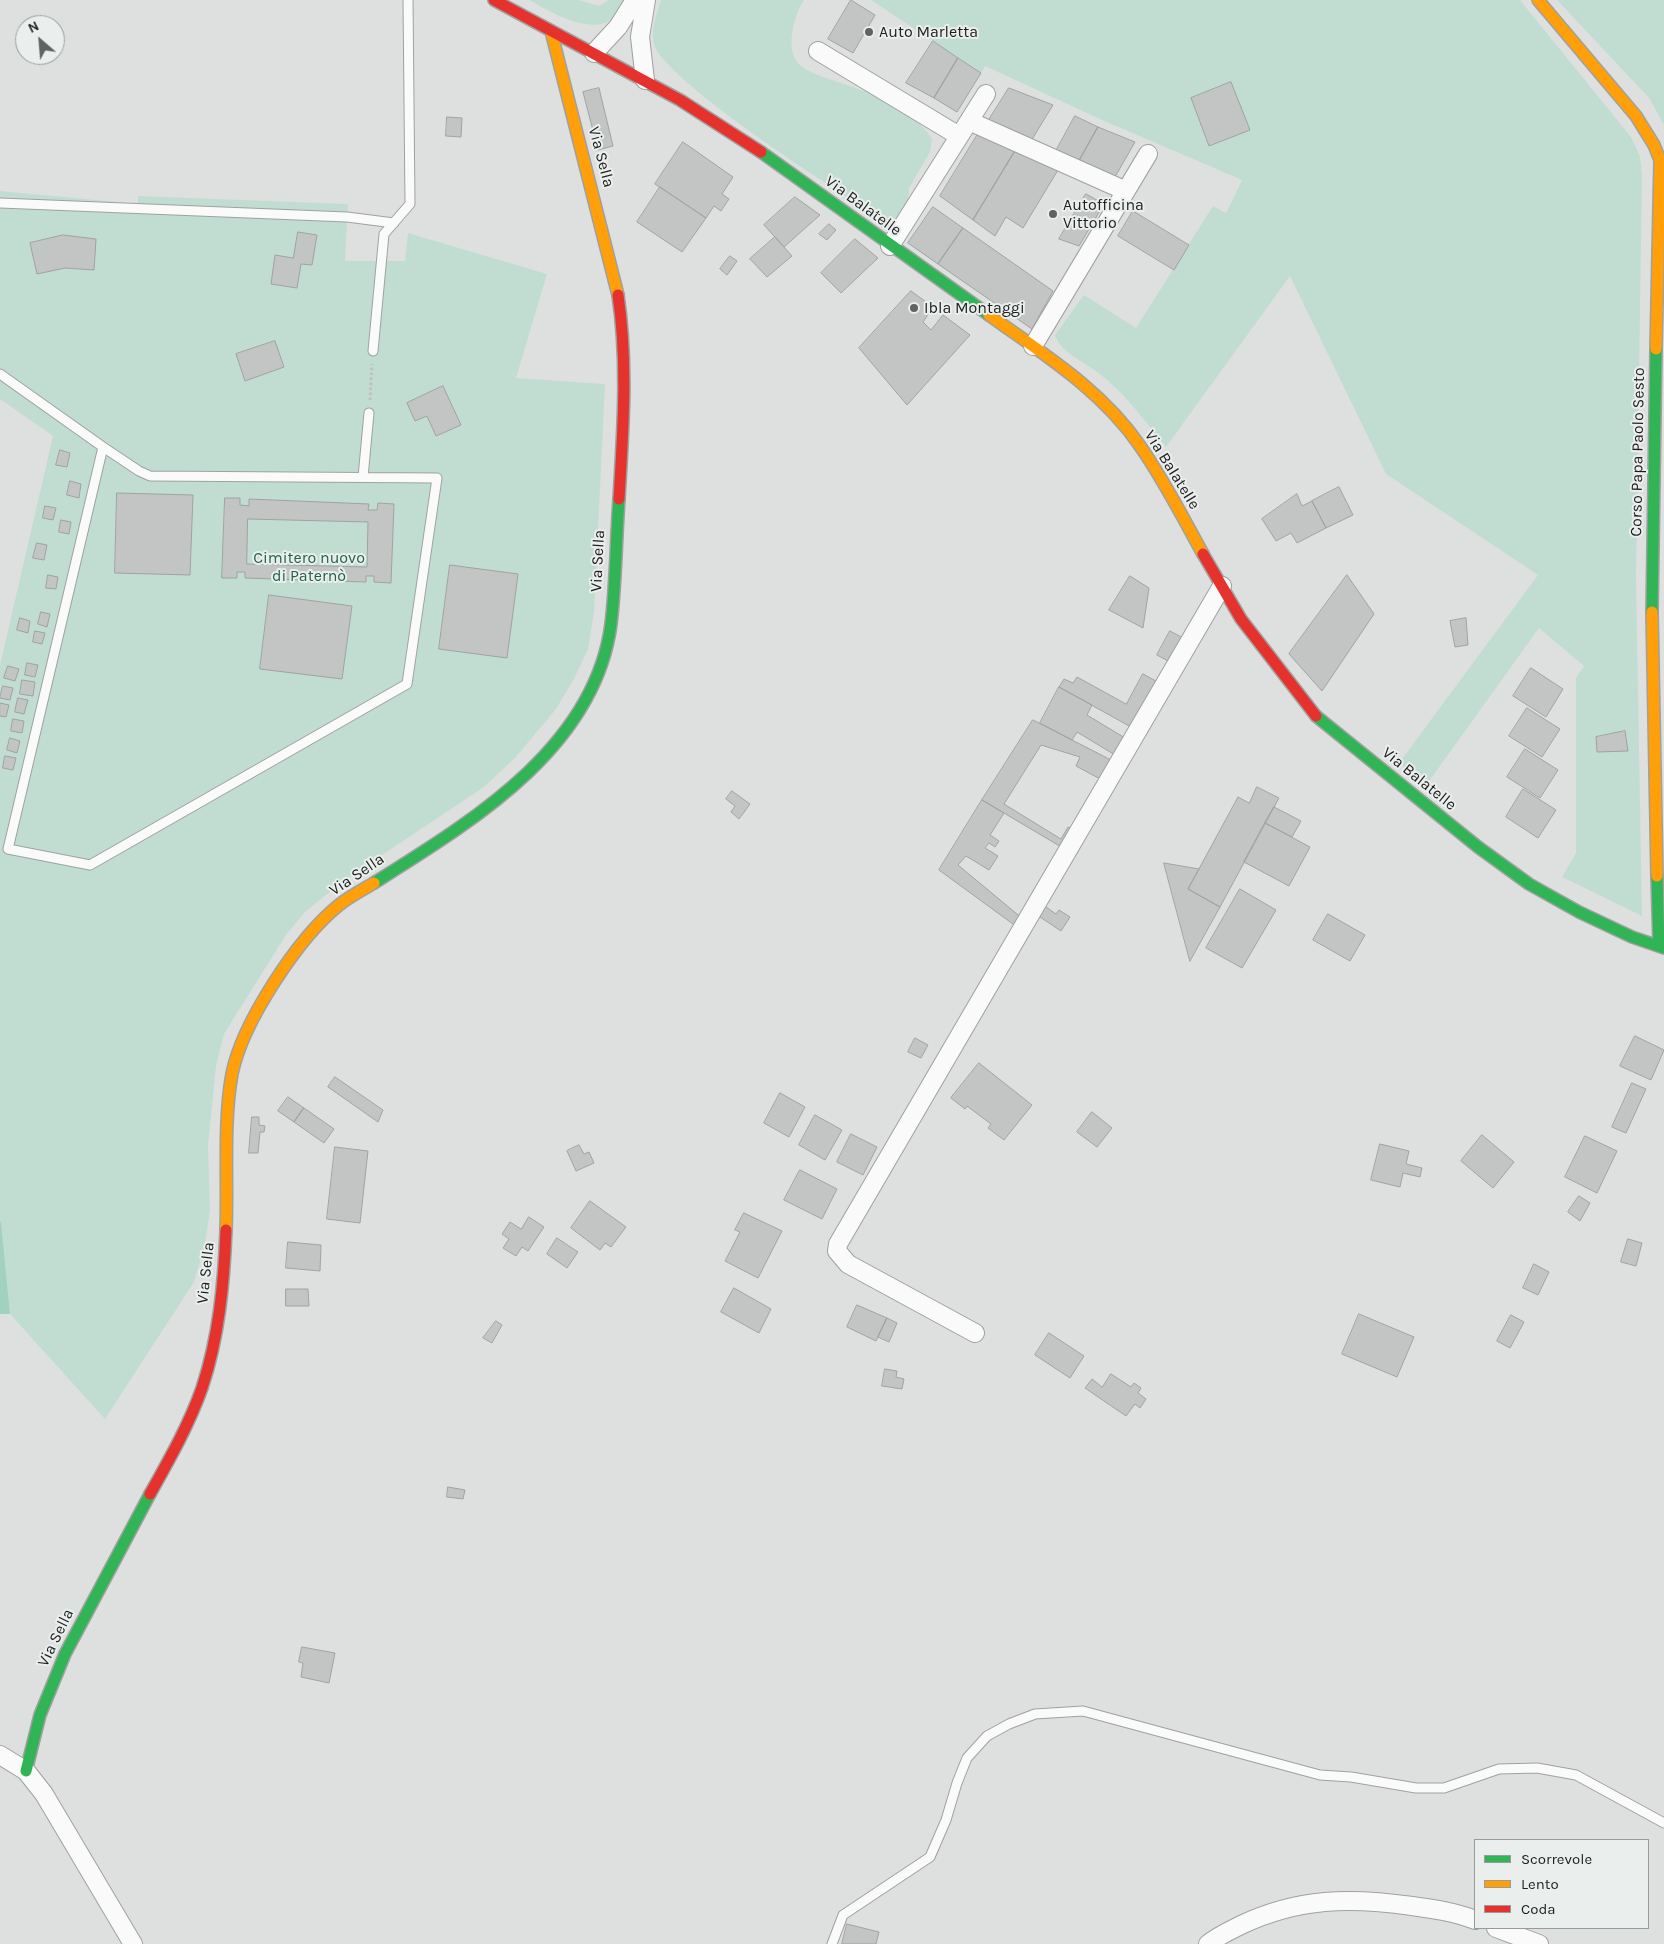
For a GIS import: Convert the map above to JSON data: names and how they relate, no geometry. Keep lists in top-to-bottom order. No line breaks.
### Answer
{"streets":{"street":["Via Sella","Via Balatelle","Corso Papa Paolo Sesto"]},"crossings":[["Via Sella","Via Balatelle"],["Via Balatelle","Corso Papa Paolo Sesto"]],"parks":["Cimitero nuovo di Paternò"],"places":["Auto Marletta","Autofficina Vittorio","Ibla Montaggi"],"legend":["Scorrevole","Lento","Coda"],"north":"top left"}
